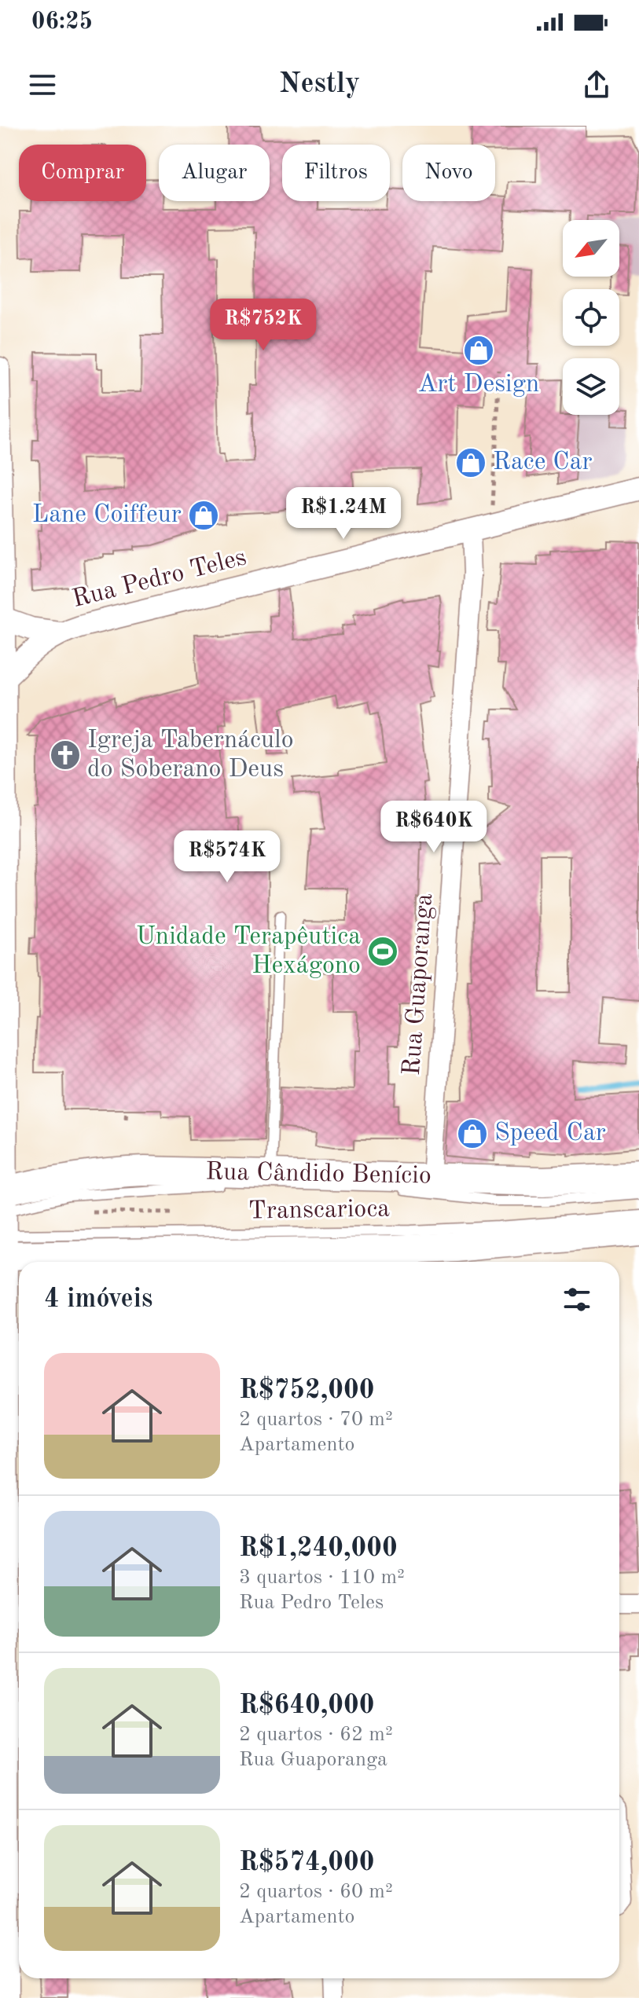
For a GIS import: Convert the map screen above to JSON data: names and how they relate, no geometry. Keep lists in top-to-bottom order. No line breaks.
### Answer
{"streets":{"main road":["Rua Cândido Benício"],"street":["Rua Pedro Teles","Rua Guaporanga"],"lane":["Transcarioca"]},"crossings":[["Rua Pedro Teles","Rua Guaporanga"],["Rua Guaporanga","Rua Cândido Benício"],["Rua Cândido Benício","Transcarioca"]],"places":{"shop":["Art Design","Race Car","Lane Coiffeur","Speed Car"],"church":["Igreja Tabernáculo do Soberano Deus"],"sports":["Unidade Terapêutica Hexágono"]},"north":"bottom left","page":{"status":"06:25","header":"Nestly","chip":["Comprar","Alugar","Filtros","Novo"],"price":["R$752K","R$1.24M","R$640K","R$574K"],"heading":"4 imóveis","list":[{"name":"R$752,000","note":"2 quartos · 70 m² · Apartamento"},{"name":"R$1,240,000","note":"3 quartos · 110 m² · Rua Pedro Teles"},{"name":"R$640,000","note":"2 quartos · 62 m² · Rua Guaporanga"},{"name":"R$574,000","note":"2 quartos · 60 m² · Apartamento"}]}}
